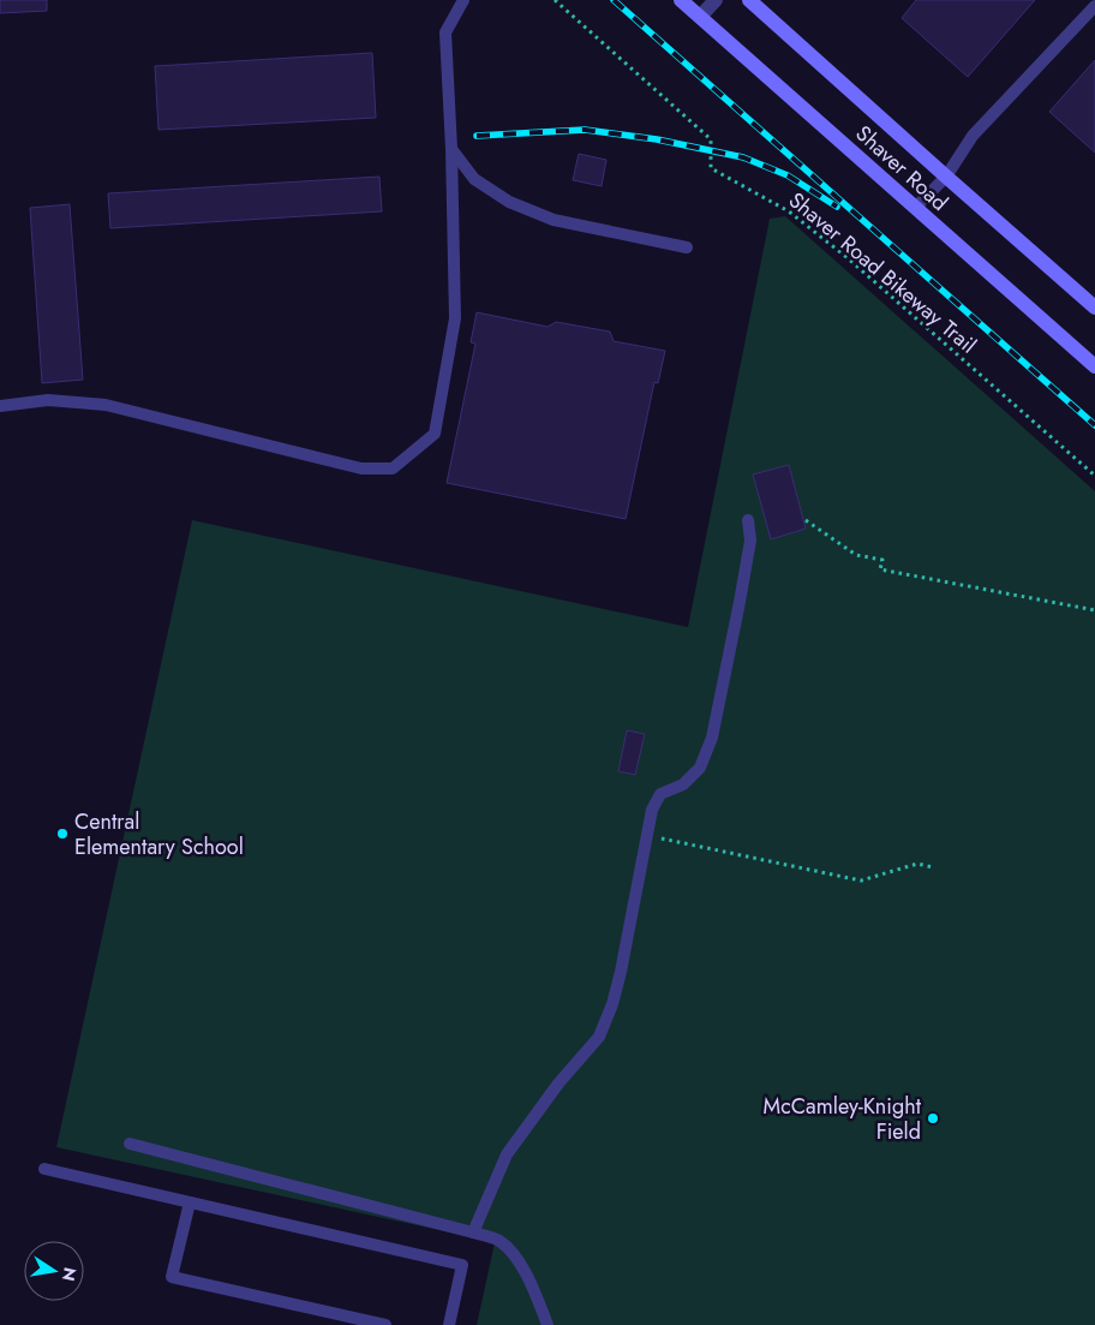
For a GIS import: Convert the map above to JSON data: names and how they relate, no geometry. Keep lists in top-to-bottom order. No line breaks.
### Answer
{"streets":{"main road":["Shaver Road"],"path":["Shaver Road Bikeway Trail"]},"places":["Central Elementary School","McCamley-Knight Field"],"north":"right"}
